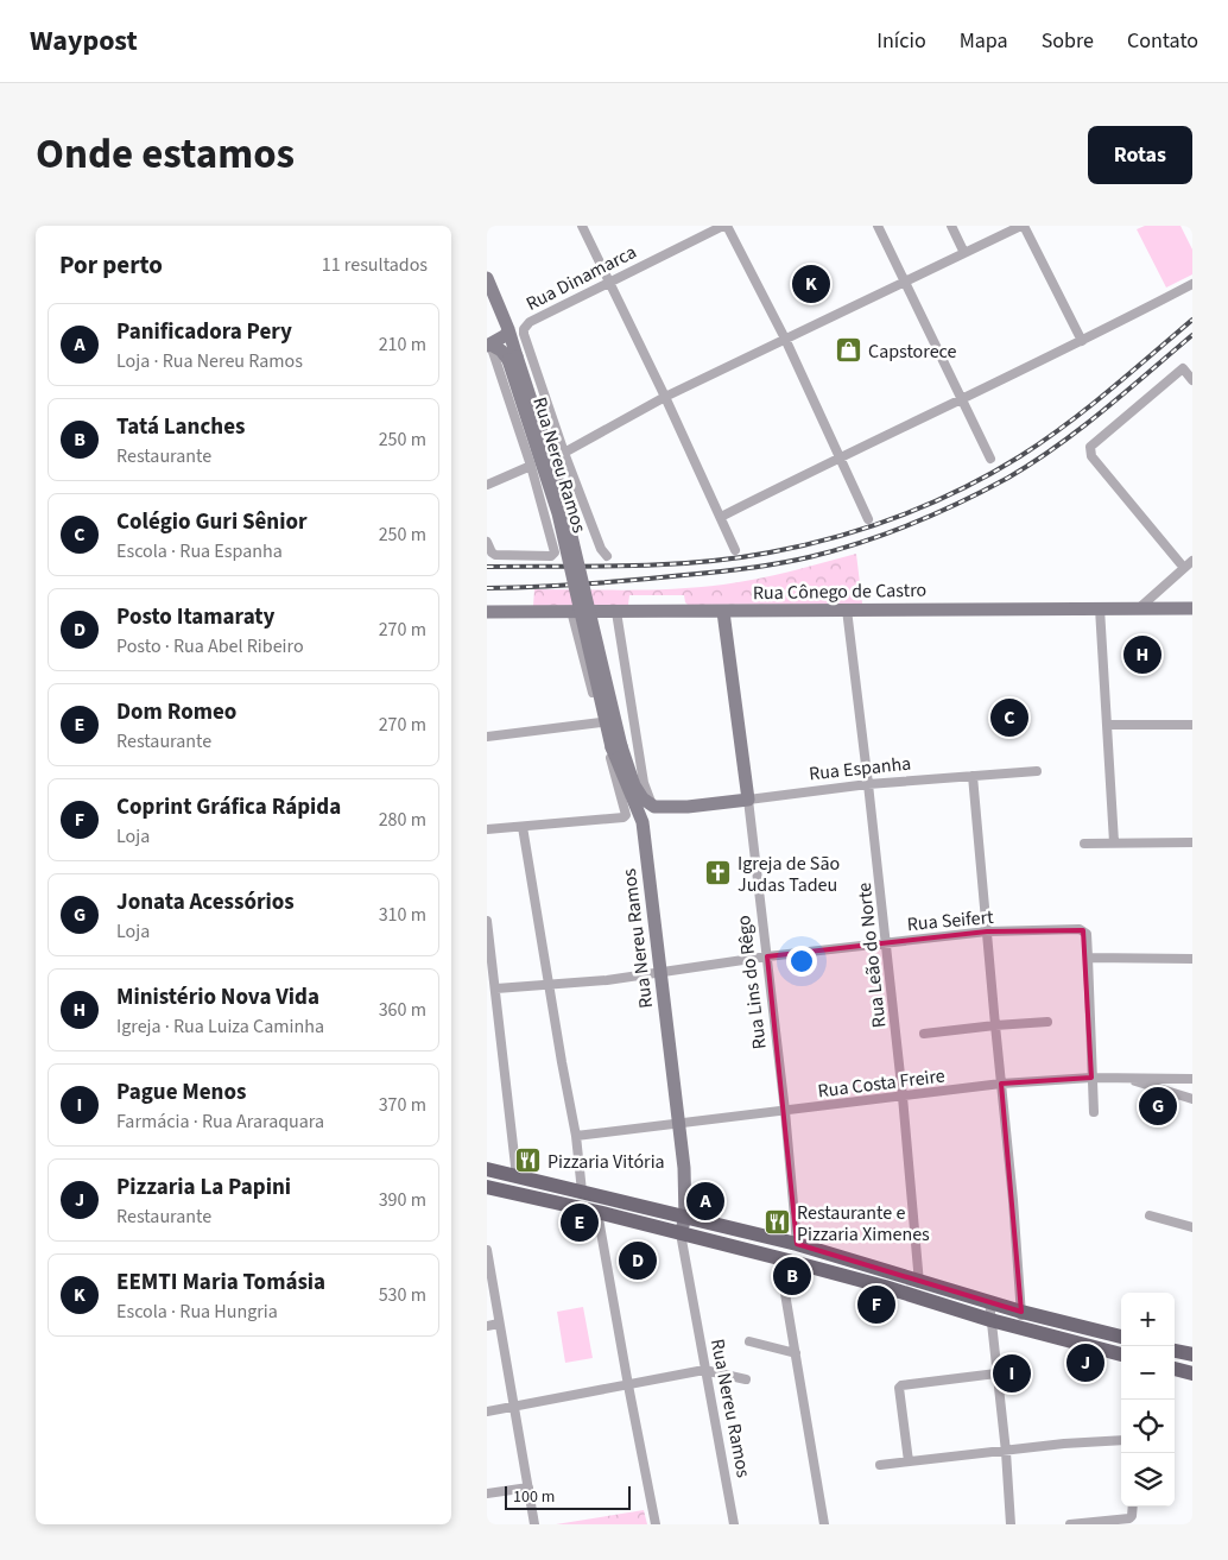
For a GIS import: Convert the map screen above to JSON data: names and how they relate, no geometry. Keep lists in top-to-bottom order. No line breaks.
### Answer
{"streets":{"street":["Rua Dinamarca","Rua Nereu Ramos","Rua Cônego de Castro","Rua Espanha","Rua Seifert","Rua Leão do Norte","Rua Lins do Rêgo","Rua Costa Freire"]},"crossings":[["Rua Dinamarca","Rua Nereu Ramos"],["Rua Nereu Ramos","Rua Espanha"],["Rua Nereu Ramos","Rua Seifert"],["Rua Nereu Ramos","Rua Costa Freire"],["Rua Cônego de Castro","Rua Leão do Norte"],["Rua Cônego de Castro","Rua Lins do Rêgo"],["Rua Espanha","Rua Leão do Norte"],["Rua Espanha","Rua Lins do Rêgo"],["Rua Seifert","Rua Leão do Norte"],["Rua Seifert","Rua Lins do Rêgo"],["Rua Leão do Norte","Rua Costa Freire"],["Rua Lins do Rêgo","Rua Costa Freire"]],"places":{"shop":["Capstorece"],"church":["Igreja de São Judas Tadeu"],"restaurant":["Pizzaria Vitória","Restaurante e Pizzaria Ximenes"]},"scale_bar":"100 m","page":{"header":"Waypost","nav":["Início","Mapa","Sobre","Contato"],"title":"Onde estamos","buttons":"Rotas","heading":["Por perto","11 resultados"],"pins":["K","H","C","G","A","E","D","B","F","J","I"],"list":[{"mark":"A","name":"Panificadora Pery","note":"Loja · Rua Nereu Ramos","value":"210 m"},{"mark":"B","name":"Tatá Lanches","note":"Restaurante","value":"250 m"},{"mark":"C","name":"Colégio Guri Sênior","note":"Escola · Rua Espanha","value":"250 m"},{"mark":"D","name":"Posto Itamaraty","note":"Posto · Rua Abel Ribeiro","value":"270 m"},{"mark":"E","name":"Dom Romeo","note":"Restaurante","value":"270 m"},{"mark":"F","name":"Coprint Gráfica Rápida","note":"Loja","value":"280 m"},{"mark":"G","name":"Jonata Acessórios","note":"Loja","value":"310 m"},{"mark":"H","name":"Ministério Nova Vida","note":"Igreja · Rua Luiza Caminha","value":"360 m"},{"mark":"I","name":"Pague Menos","note":"Farmácia · Rua Araraquara","value":"370 m"},{"mark":"J","name":"Pizzaria La Papini","note":"Restaurante","value":"390 m"},{"mark":"K","name":"EEMTI Maria Tomásia","note":"Escola · Rua Hungria","value":"530 m"}],"map_buttons":["+","−"],"scale":"100 m"}}
